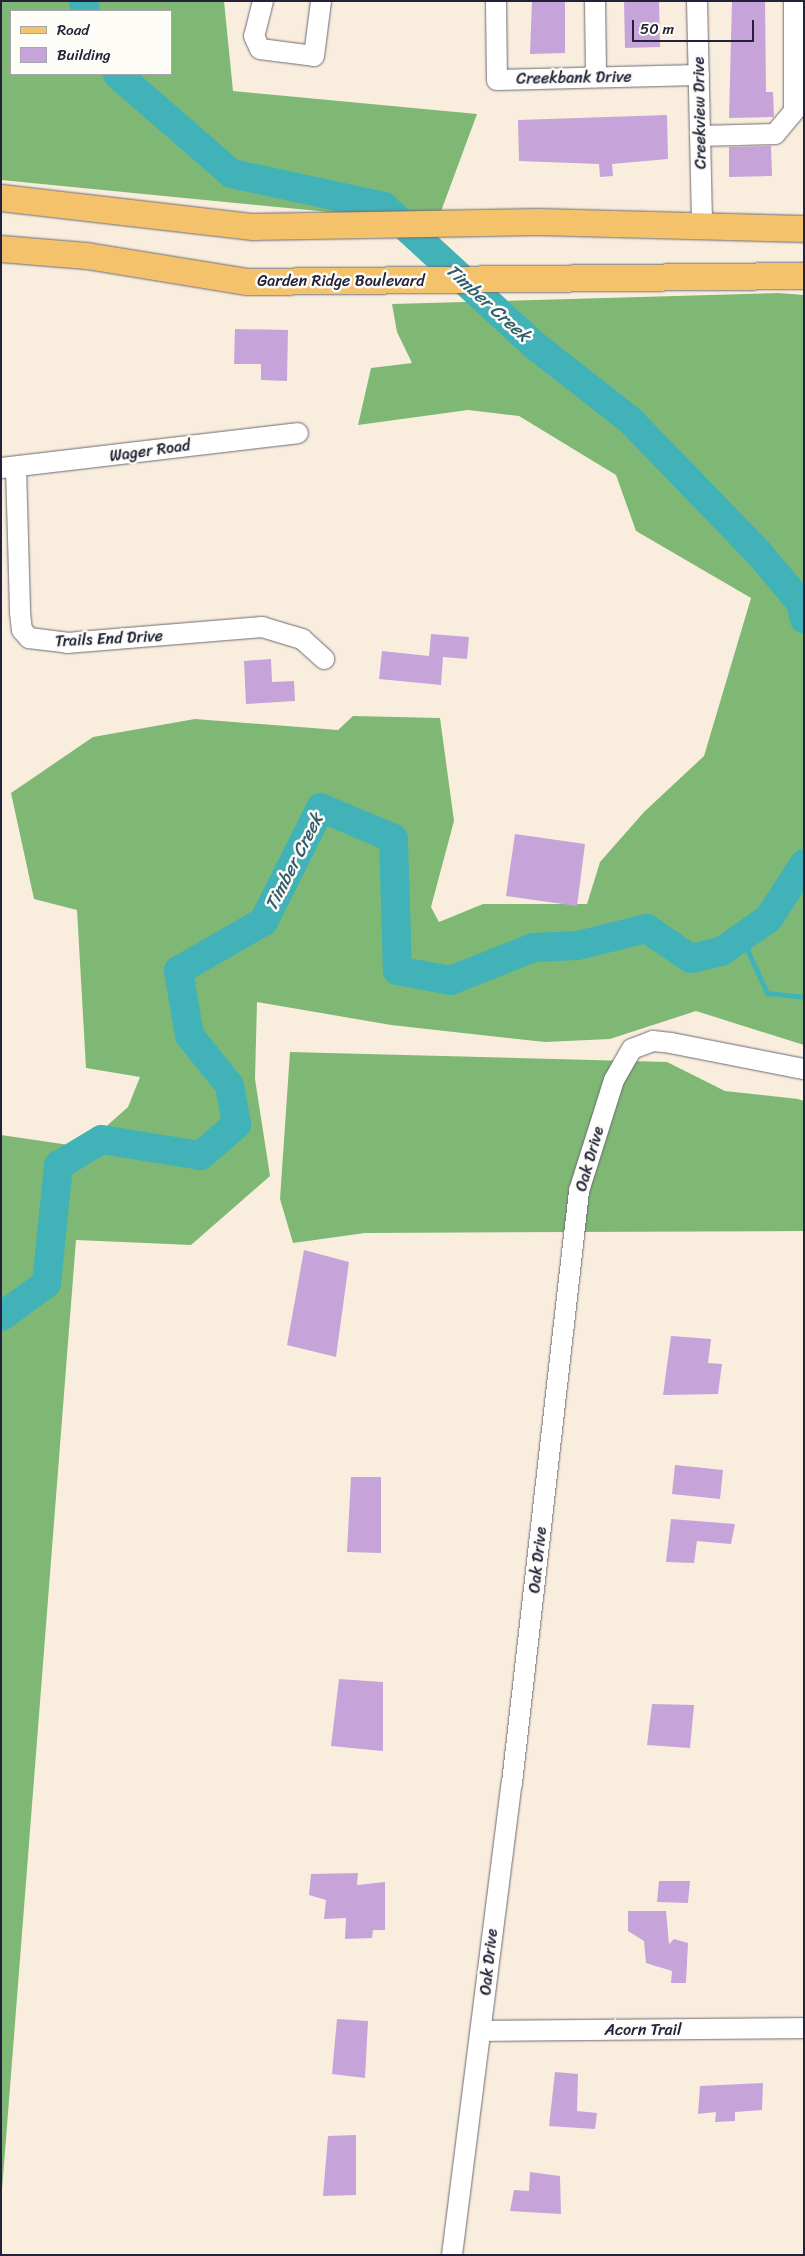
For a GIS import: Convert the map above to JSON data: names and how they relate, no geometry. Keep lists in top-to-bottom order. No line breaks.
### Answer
{"streets":{"main road":["Garden Ridge Boulevard"],"street":["Creekbank Drive","Creekview Drive","Wager Road","Trails End Drive","Oak Drive","Acorn Trail"]},"crossings":[["Creekbank Drive","Creekview Drive"],["Wager Road","Trails End Drive"],["Oak Drive","Acorn Trail"]],"water":["Timber Creek"],"legend":["Road","Building"],"scale_bar":"50 m"}
